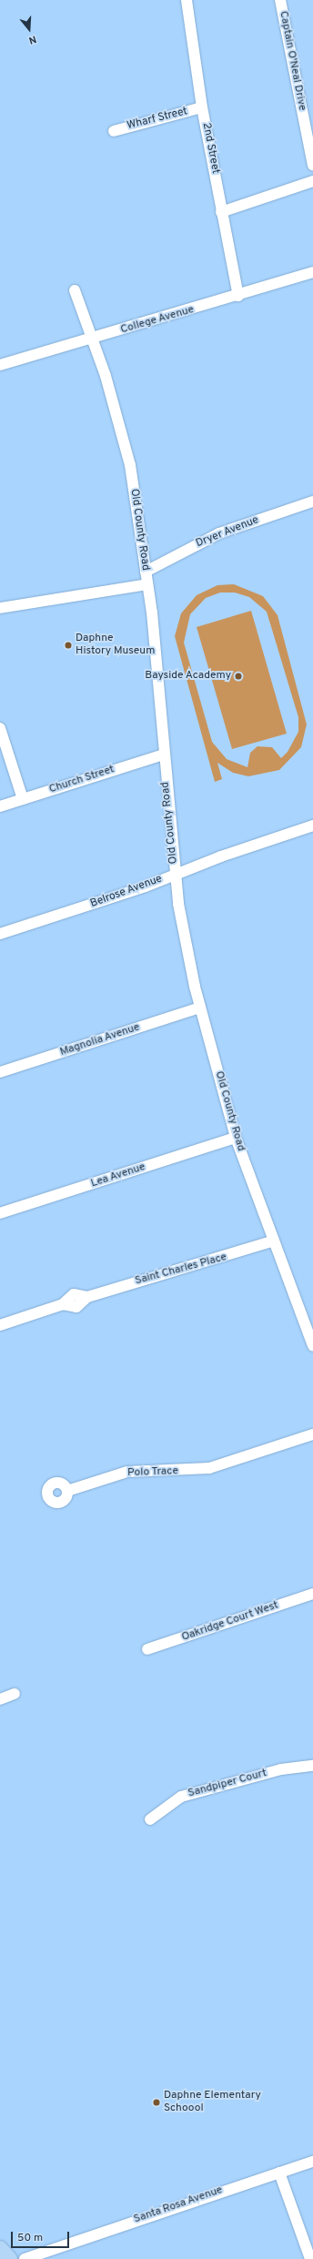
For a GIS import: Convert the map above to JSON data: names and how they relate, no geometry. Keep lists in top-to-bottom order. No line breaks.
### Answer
{"streets":{"street":["Captain O'Neal Drive","Wharf Street","2nd Street","College Avenue","Old County Road","Dryer Avenue","Church Street","Belrose Avenue","Magnolia Avenue","Lea Avenue","Saint Charles Place","Polo Trace","Oakridge Court West","Sandpiper Court","Santa Rosa Avenue"]},"crossings":[["Wharf Street","2nd Street"],["2nd Street","College Avenue"],["College Avenue","Old County Road"],["Old County Road","Dryer Avenue"],["Old County Road","Church Street"],["Old County Road","Belrose Avenue"],["Old County Road","Magnolia Avenue"],["Old County Road","Lea Avenue"],["Old County Road","Saint Charles Place"]],"places":["Daphne History Museum","Bayside Academy","Daphne Elementary Schoool"],"scale_bar":"50 m","north":"bottom"}
